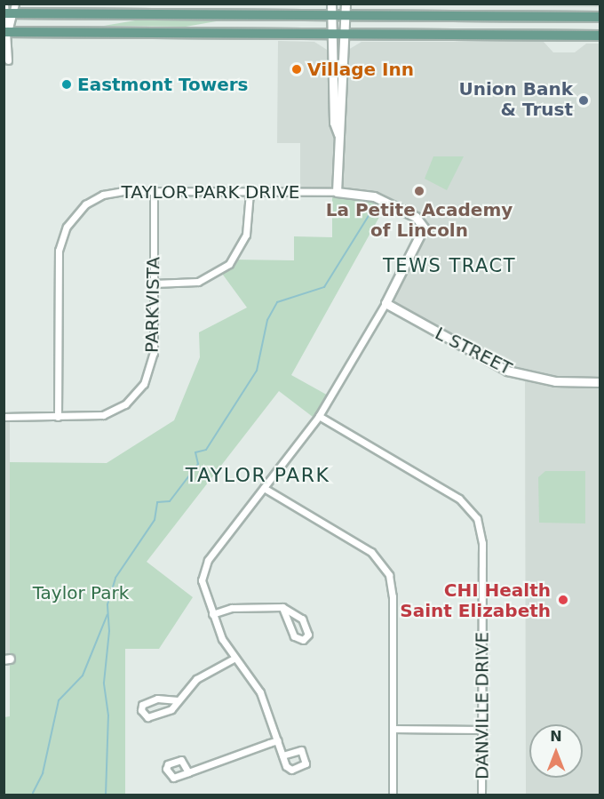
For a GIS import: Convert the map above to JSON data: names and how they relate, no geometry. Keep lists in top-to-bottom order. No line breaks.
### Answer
{"streets":{"street":["TAYLOR PARK DRIVE","PARKVISTA","L STREET","DANVILLE DRIVE"]},"crossings":[["TAYLOR PARK DRIVE","PARKVISTA"],["TAYLOR PARK DRIVE","L STREET"]],"districts":["TEWS TRACT","TAYLOR PARK"],"parks":["Taylor Park"],"places":["Village Inn","Eastmont Towers","Union Bank & Trust","La Petite Academy of Lincoln","CHI Health Saint Elizabeth"],"north":"top"}
